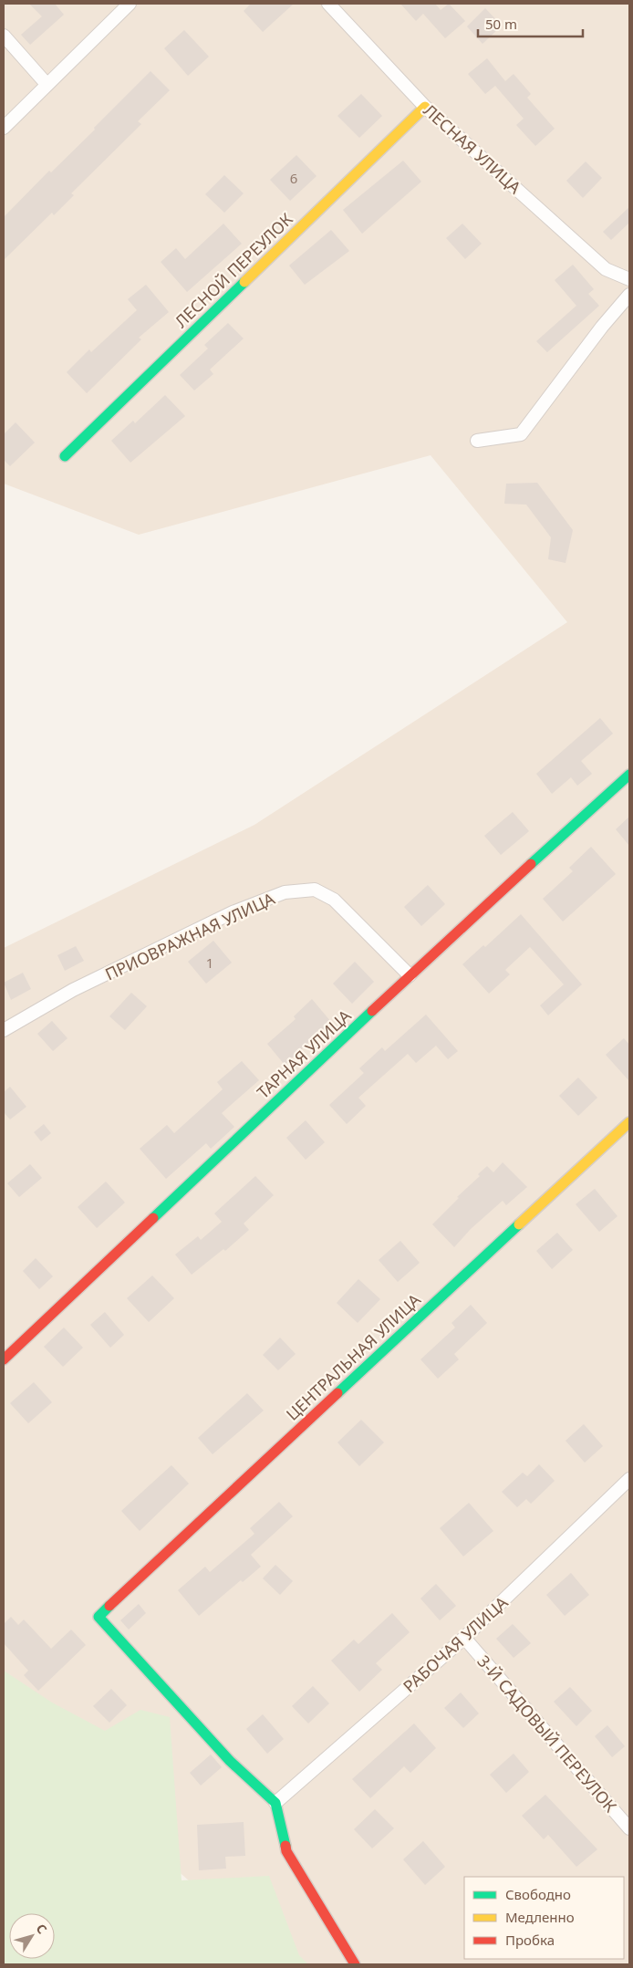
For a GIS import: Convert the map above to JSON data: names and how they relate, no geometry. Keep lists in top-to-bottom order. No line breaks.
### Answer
{"streets":{"street":["ЛЕСНАЯ УЛИЦА","ЛЕСНОЙ ПЕРЕУЛОК","ПРИОВРАЖНАЯ УЛИЦА","ТАРНАЯ УЛИЦА","ЦЕНТРАЛЬНАЯ УЛИЦА","РАБОЧАЯ УЛИЦА","3-Й САДОВЫЙ ПЕРЕУЛОК"]},"crossings":[["ЛЕСНАЯ УЛИЦА","ЛЕСНОЙ ПЕРЕУЛОК"],["ПРИОВРАЖНАЯ УЛИЦА","ТАРНАЯ УЛИЦА"],["ЦЕНТРАЛЬНАЯ УЛИЦА","РАБОЧАЯ УЛИЦА"],["РАБОЧАЯ УЛИЦА","3-Й САДОВЫЙ ПЕРЕУЛОК"]],"house_numbers":["6","1"],"legend":["Свободно","Медленно","Пробка"],"scale_bar":"50 m","north":"top right"}
